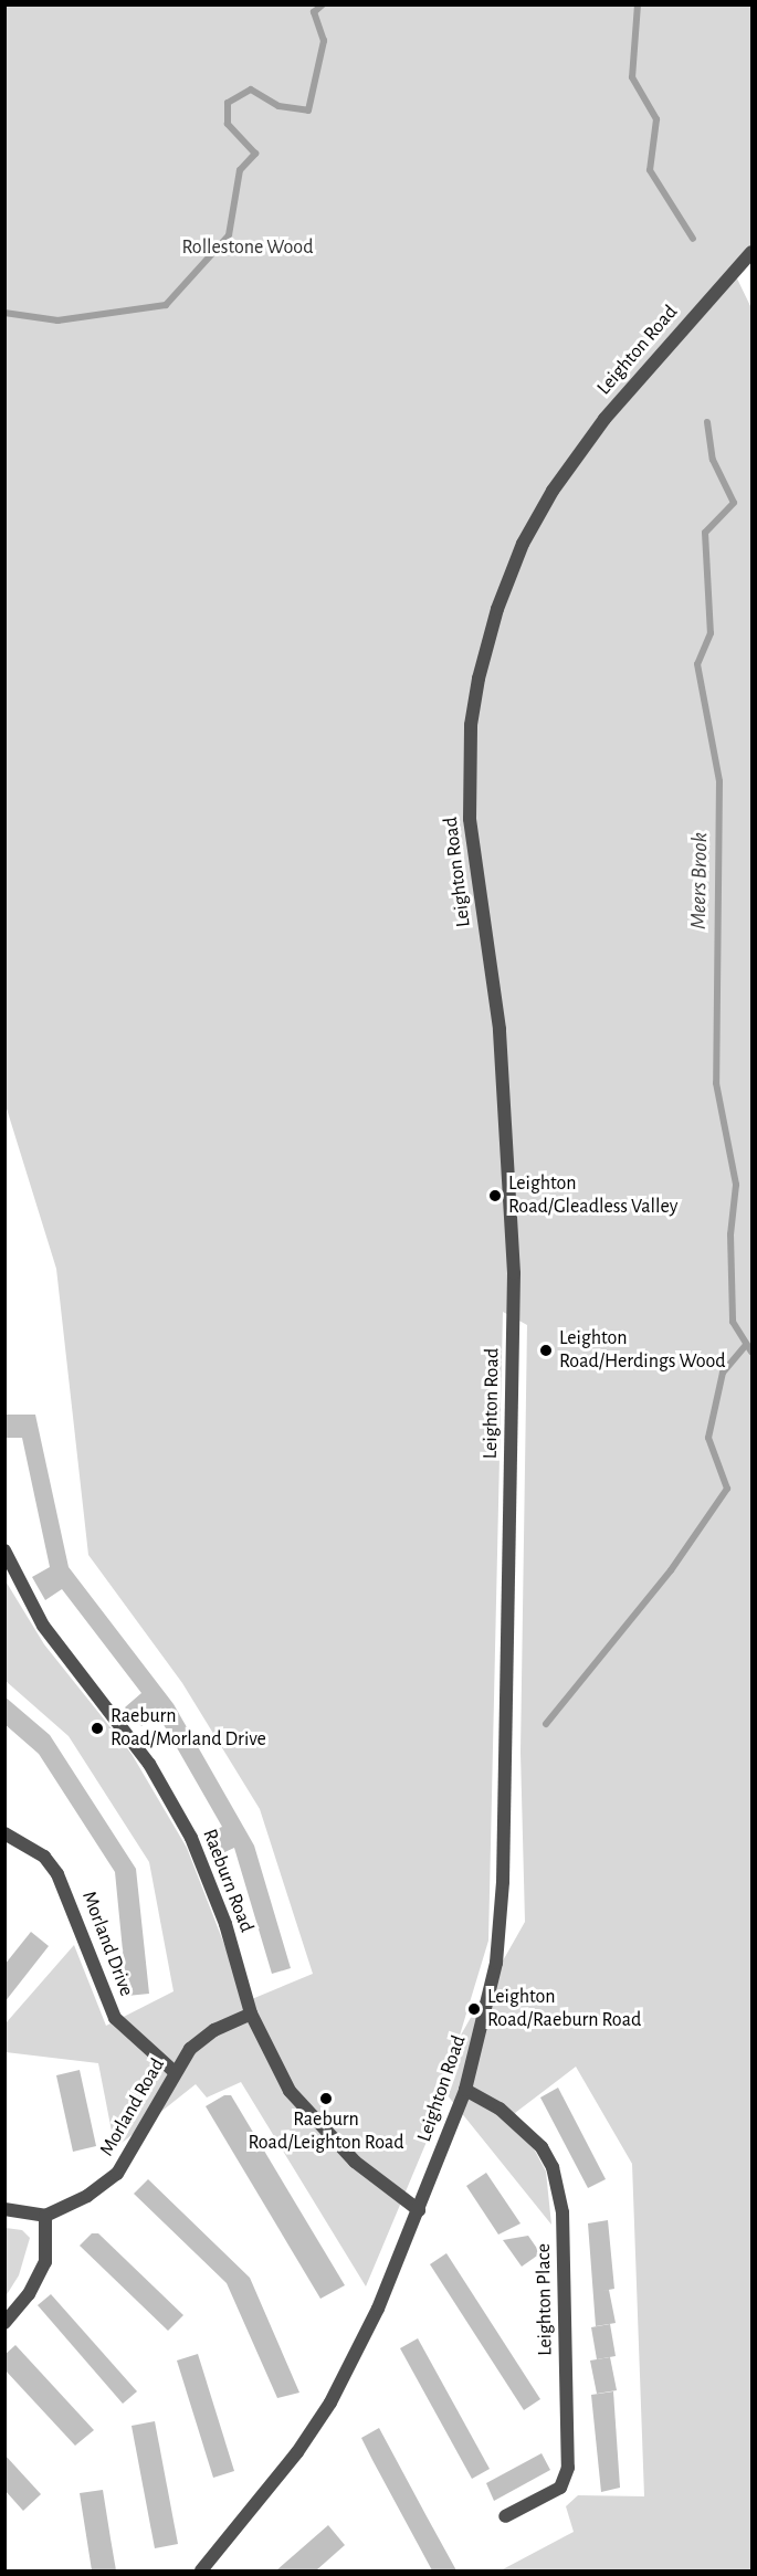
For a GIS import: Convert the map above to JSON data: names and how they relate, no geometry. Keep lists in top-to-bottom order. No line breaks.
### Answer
{"streets":{"street":["Leighton Road","Raeburn Road","Morland Drive","Morland Road","Leighton Place"]},"crossings":[["Leighton Road","Raeburn Road"],["Leighton Road","Leighton Place"],["Raeburn Road","Morland Road"],["Morland Drive","Morland Road"]],"water":["Meers Brook"],"parks":["Rollestone Wood"],"places":["Leighton Road/Gleadless Valley","Leighton Road/Herdings Wood","Raeburn Road/Morland Drive","Leighton Road/Raeburn Road","Raeburn Road/Leighton Road"]}
